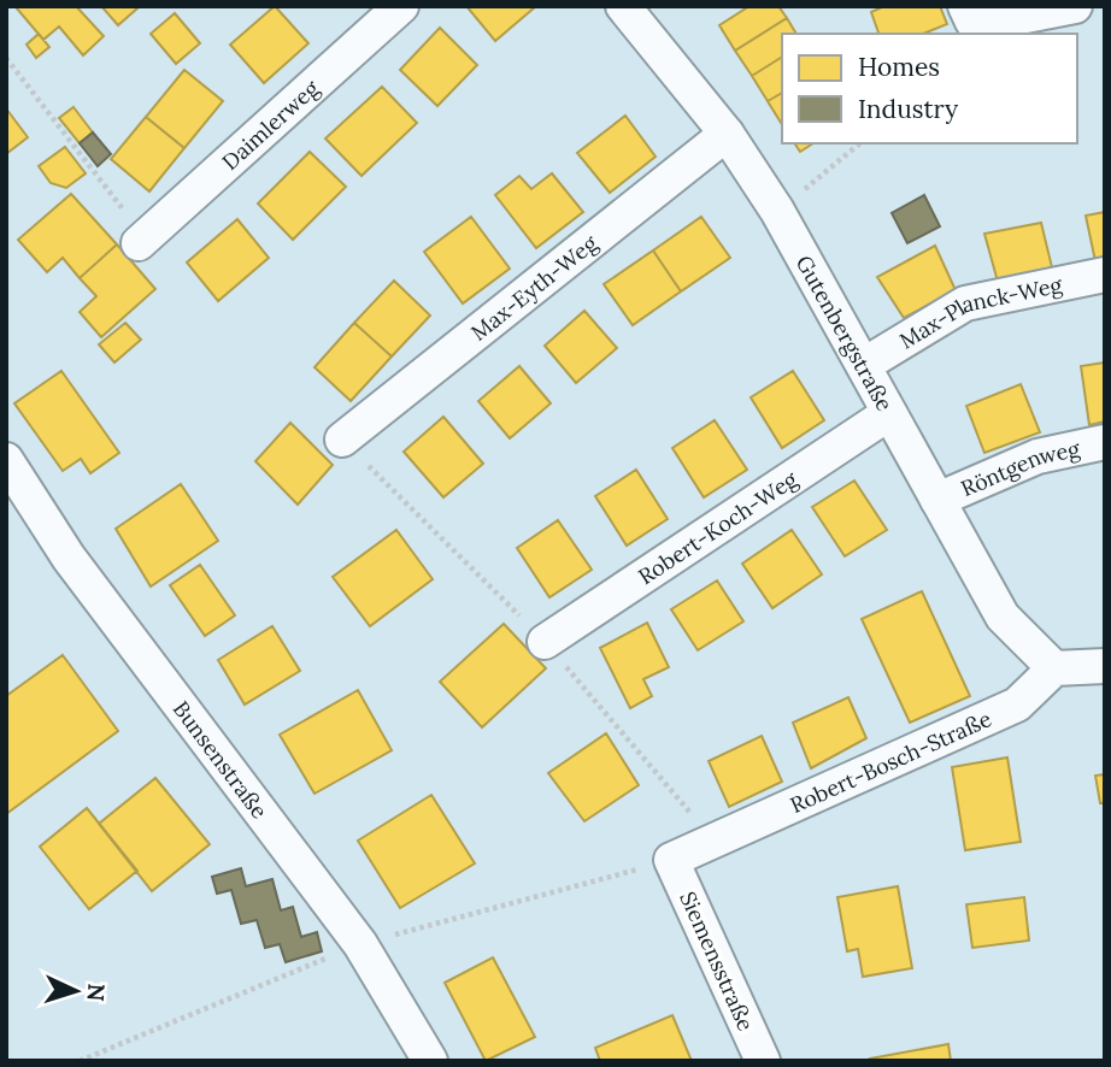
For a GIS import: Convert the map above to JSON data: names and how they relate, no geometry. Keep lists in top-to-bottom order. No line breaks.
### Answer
{"streets":{"street":["Daimlerweg","Max-Eyth-Weg","Max-Planck-Weg","Gutenbergstraße","Röntgenweg","Robert-Koch-Weg","Bunsenstraße","Robert-Bosch-Straße","Siemensstraße"]},"crossings":[["Max-Eyth-Weg","Gutenbergstraße"],["Max-Planck-Weg","Gutenbergstraße"],["Gutenbergstraße","Röntgenweg"],["Gutenbergstraße","Robert-Koch-Weg"],["Gutenbergstraße","Robert-Bosch-Straße"],["Robert-Bosch-Straße","Siemensstraße"]],"legend":["Homes","Industry"],"north":"right"}
